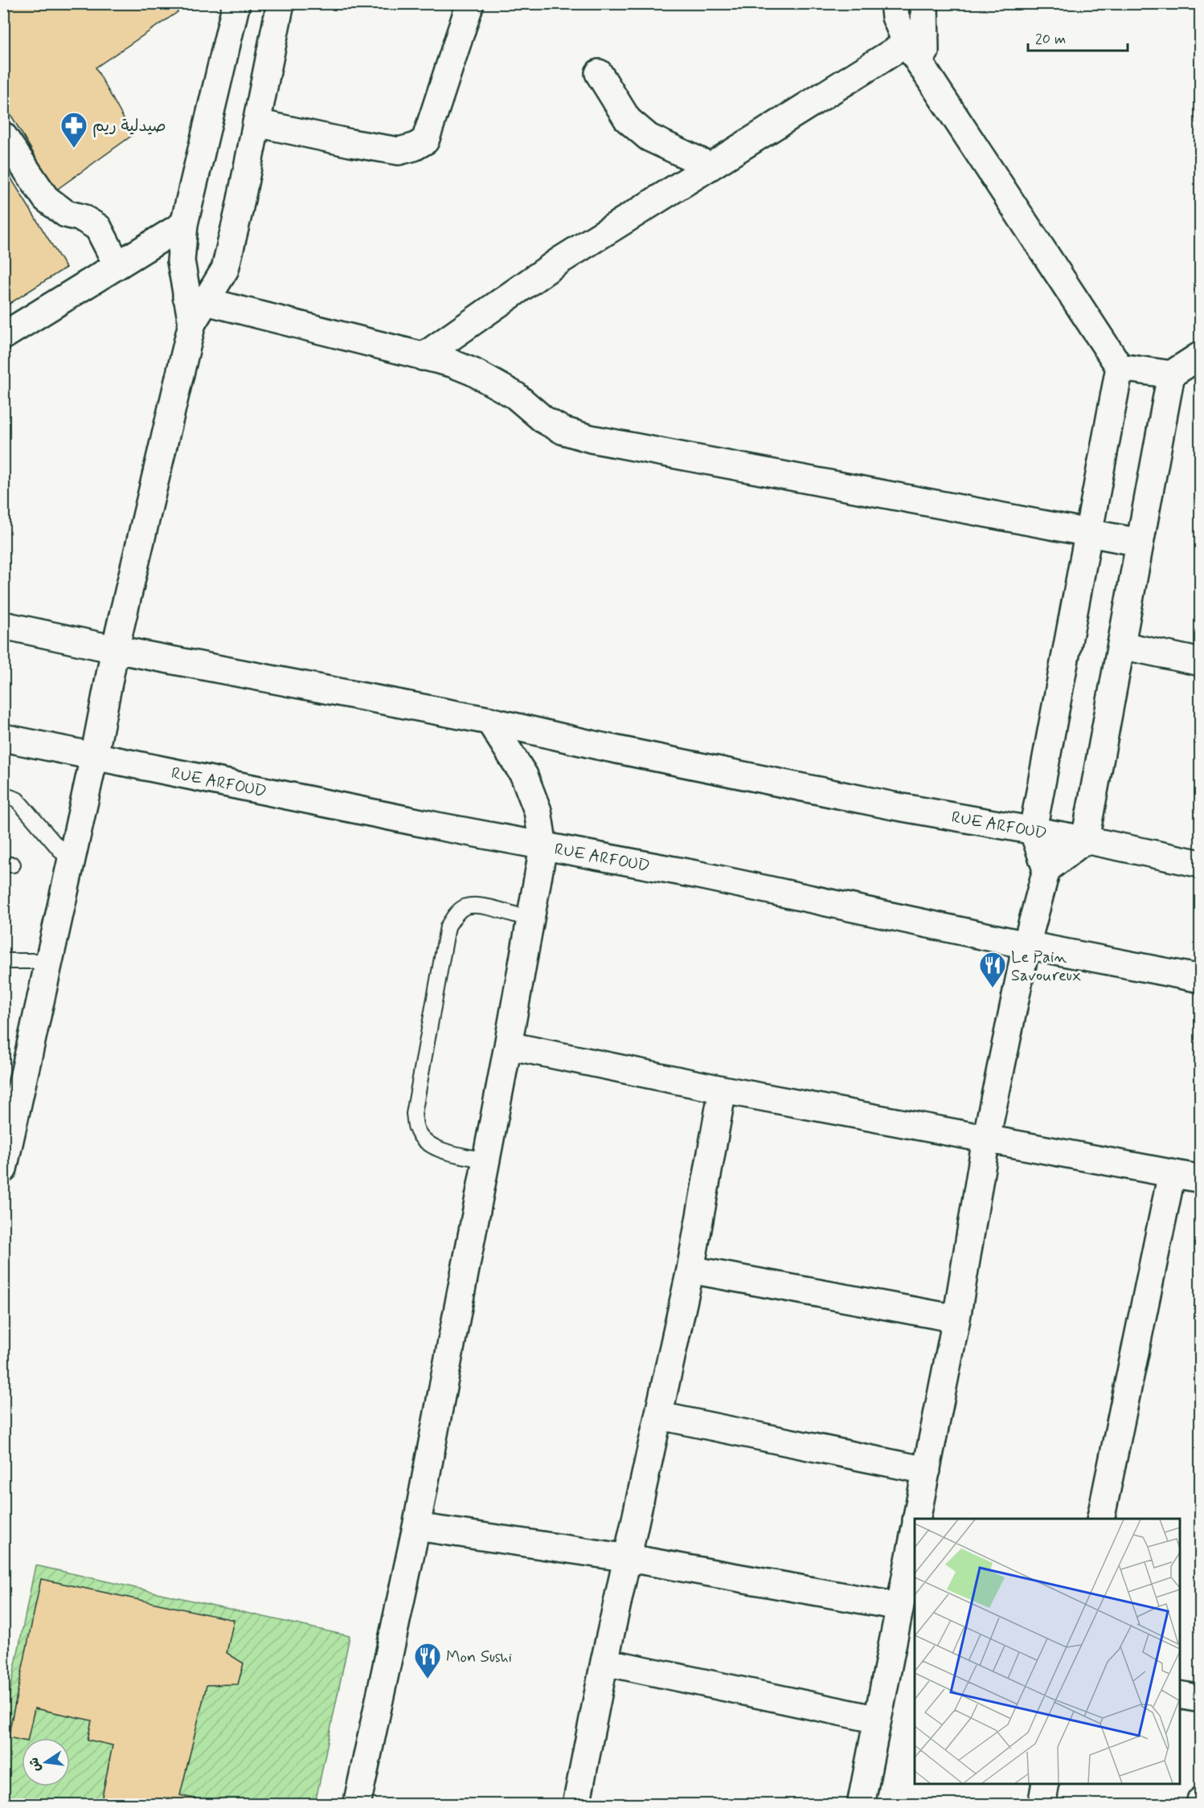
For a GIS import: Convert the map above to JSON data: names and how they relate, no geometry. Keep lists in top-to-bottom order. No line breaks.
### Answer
{"streets":{"street":["RUE ARFOUD"]},"places":{"pharmacy":["صيدلية ريم"],"restaurant":["Le Pain Savoureux","Mon Sushi"]},"scale_bar":"20 m","north":"left"}
